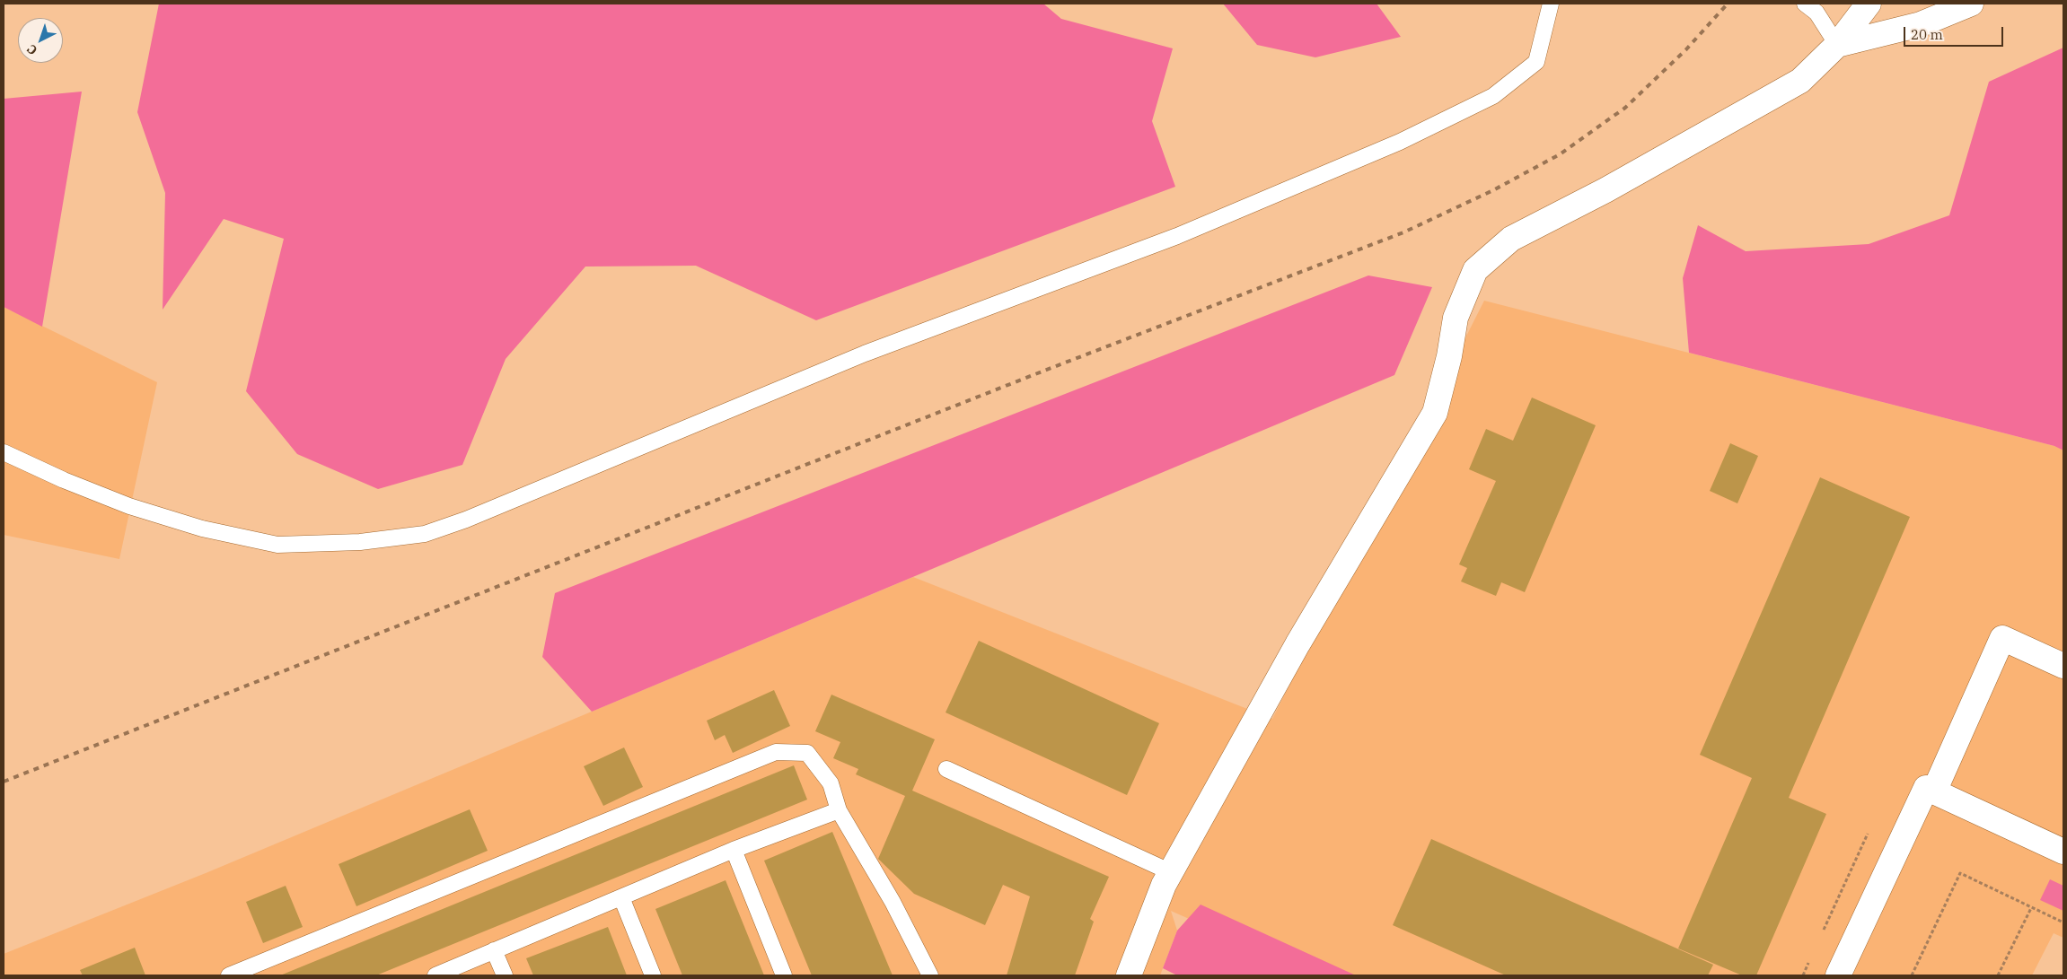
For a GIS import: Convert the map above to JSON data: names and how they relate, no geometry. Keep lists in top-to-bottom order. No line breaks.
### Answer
{"scale_bar":"20 m","north":"bottom left"}
